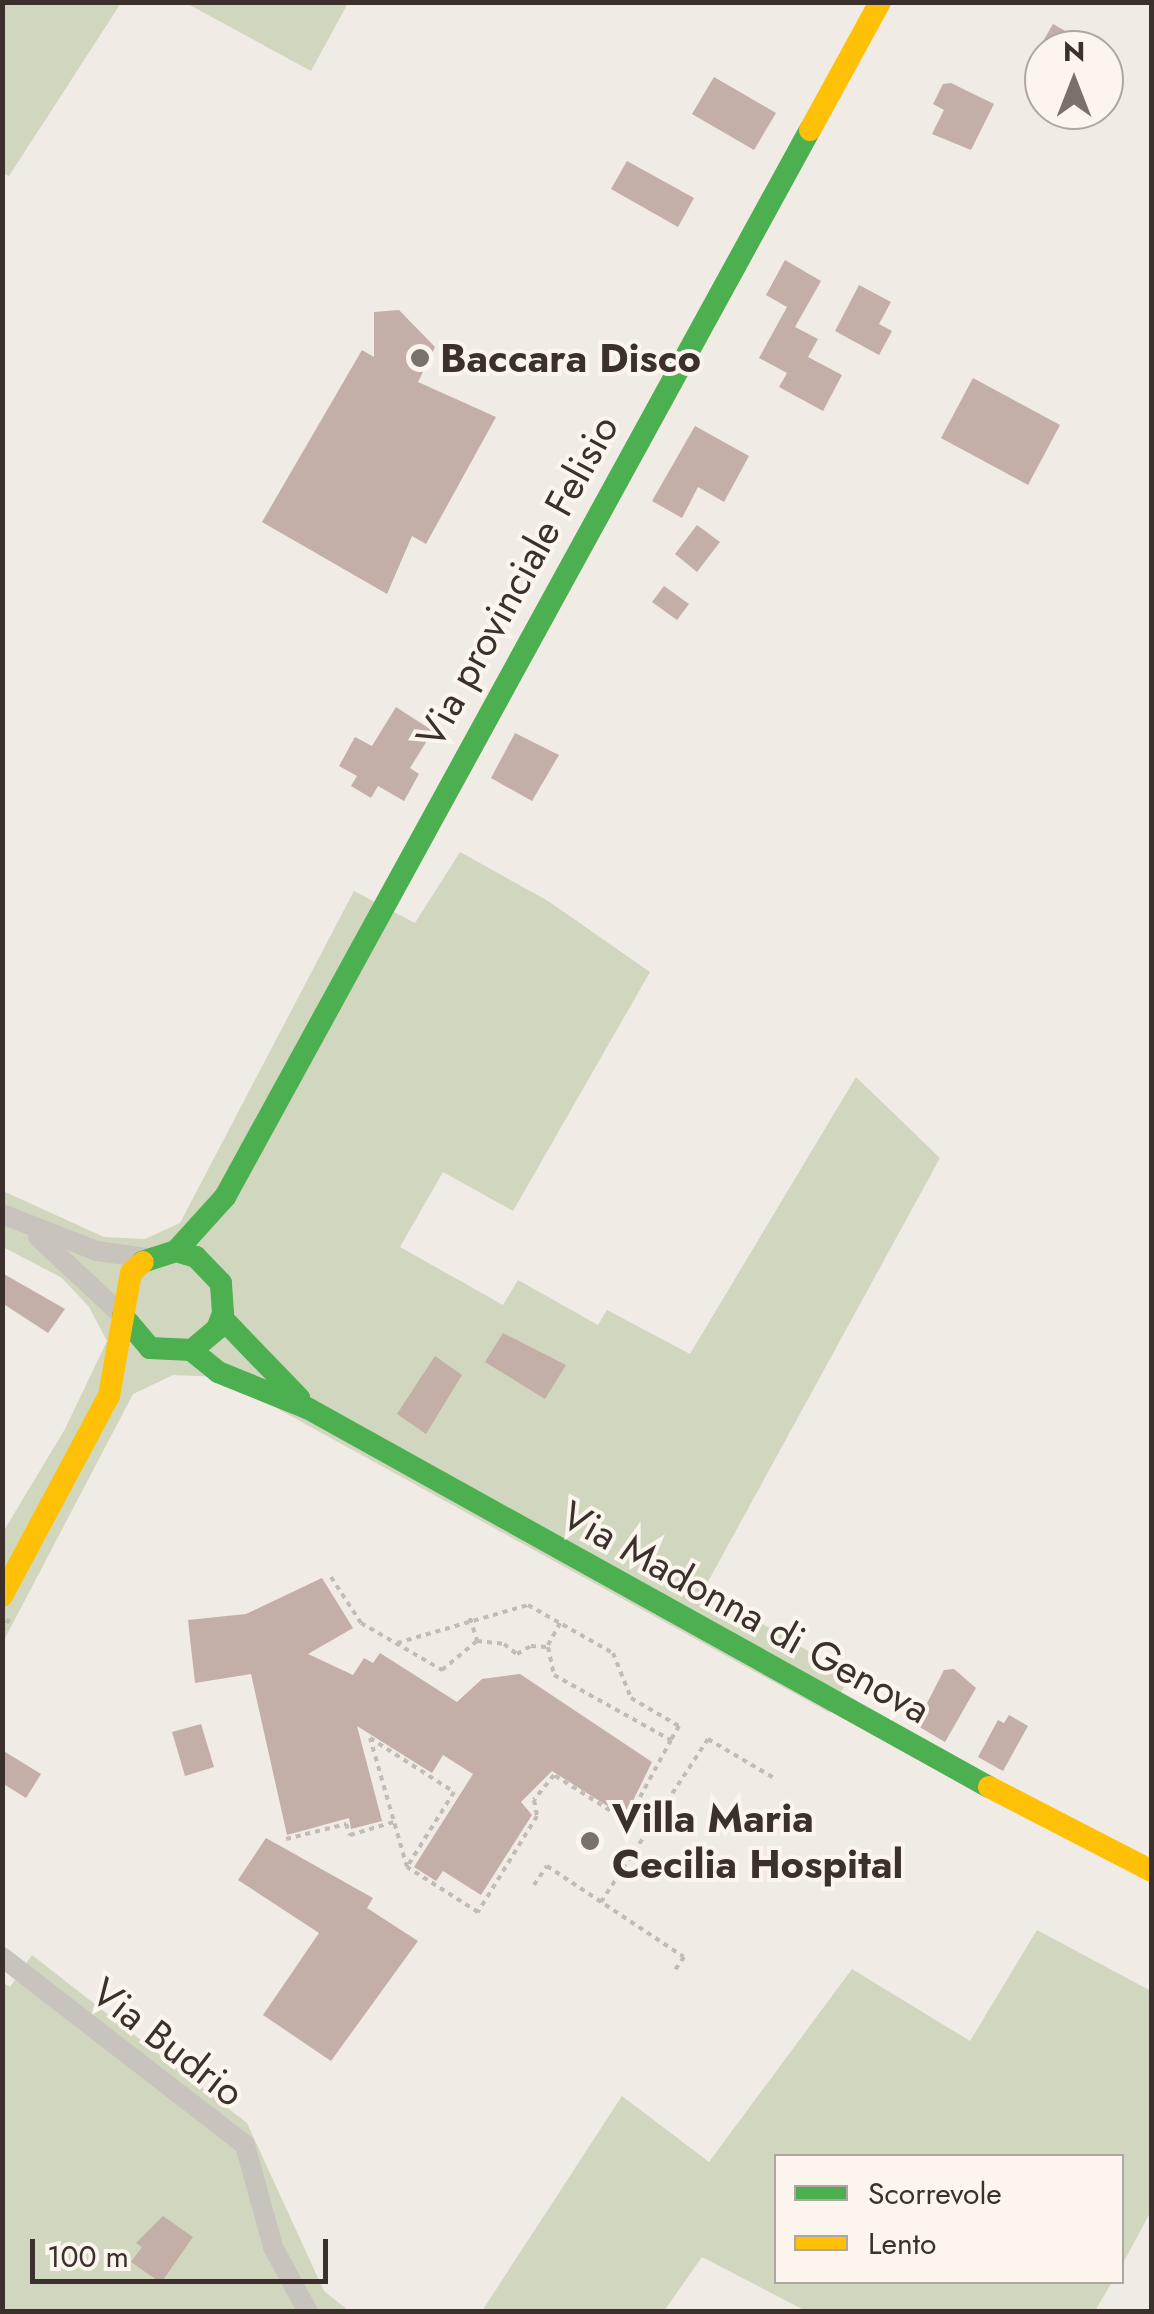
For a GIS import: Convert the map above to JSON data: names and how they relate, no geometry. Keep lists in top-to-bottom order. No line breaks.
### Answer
{"streets":{"main road":["Via provinciale Felisio","Via Madonna di Genova"],"street":["Via Budrio"]},"places":["Baccara Disco","Villa Maria Cecilia Hospital"],"legend":["Scorrevole","Lento"],"scale_bar":"100 m","north":"top"}
